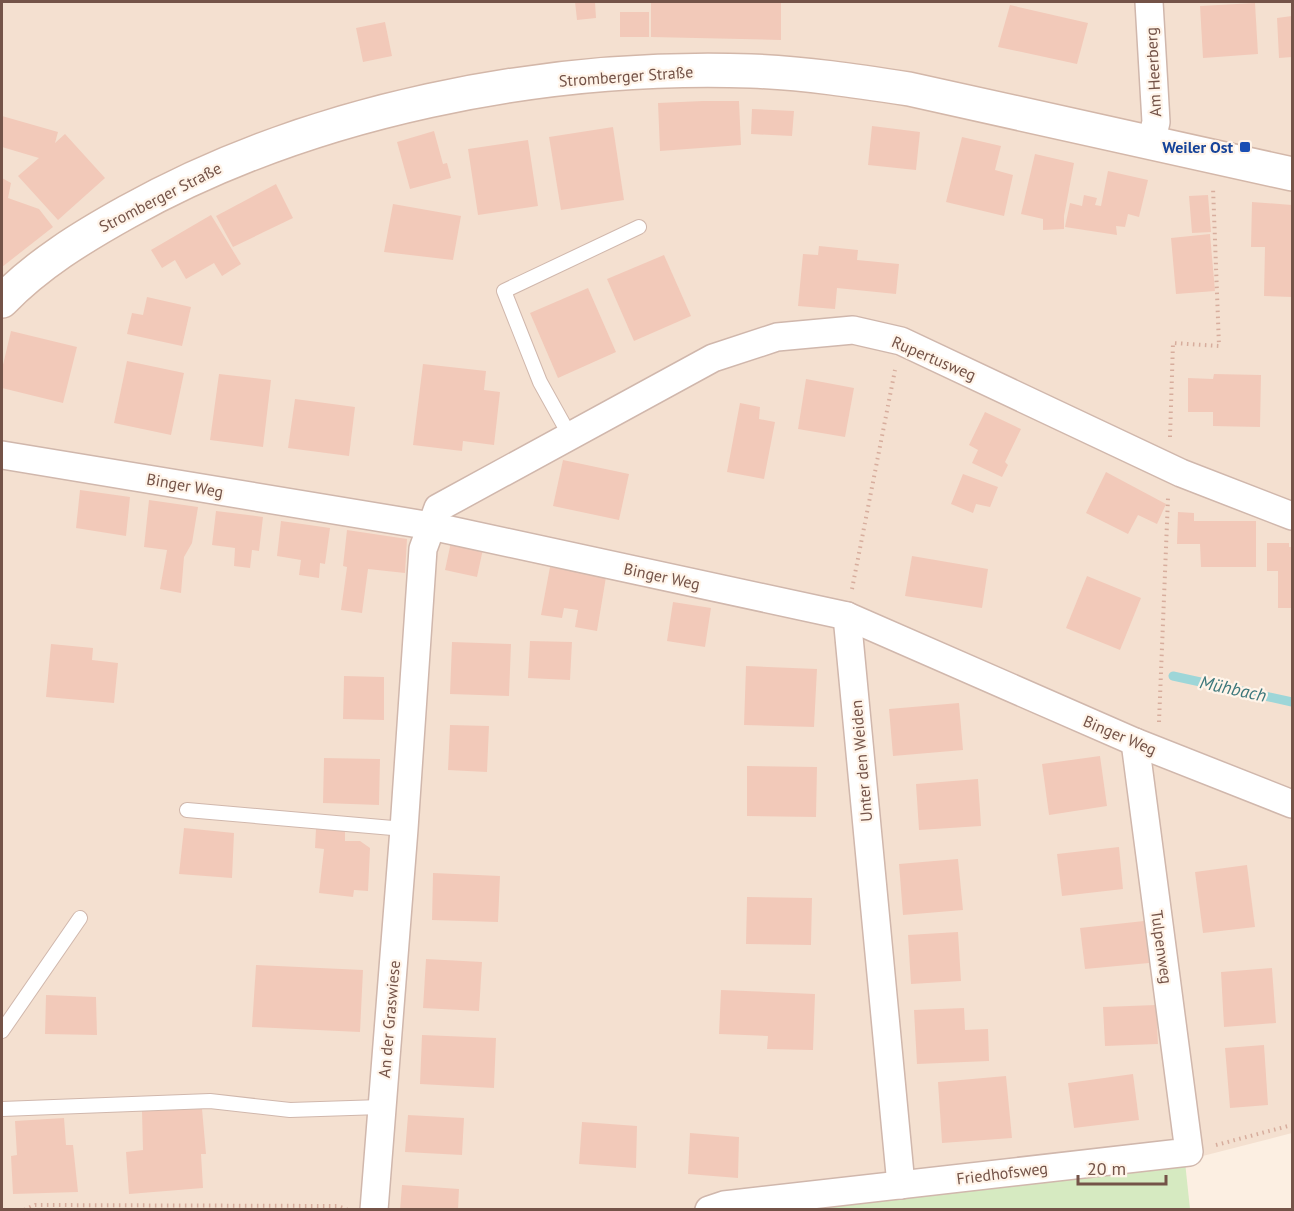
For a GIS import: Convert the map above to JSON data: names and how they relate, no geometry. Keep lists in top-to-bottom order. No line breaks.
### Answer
{"streets":{"main road":["Stromberger Straße"],"street":["Am Heerberg","Rupertusweg","Binger Weg","Unter den Weiden","Tulpenweg","An der Graswiese","Friedhofsweg"]},"crossings":[["Am Heerberg","Stromberger Straße"],["Rupertusweg","Binger Weg"],["Rupertusweg","An der Graswiese"],["Binger Weg","Unter den Weiden"],["Binger Weg","Tulpenweg"],["Binger Weg","An der Graswiese"],["Unter den Weiden","Friedhofsweg"],["Tulpenweg","Friedhofsweg"]],"water":["Mühbach"],"places":{"transit":["Weiler Ost"]},"scale_bar":"20 m"}
